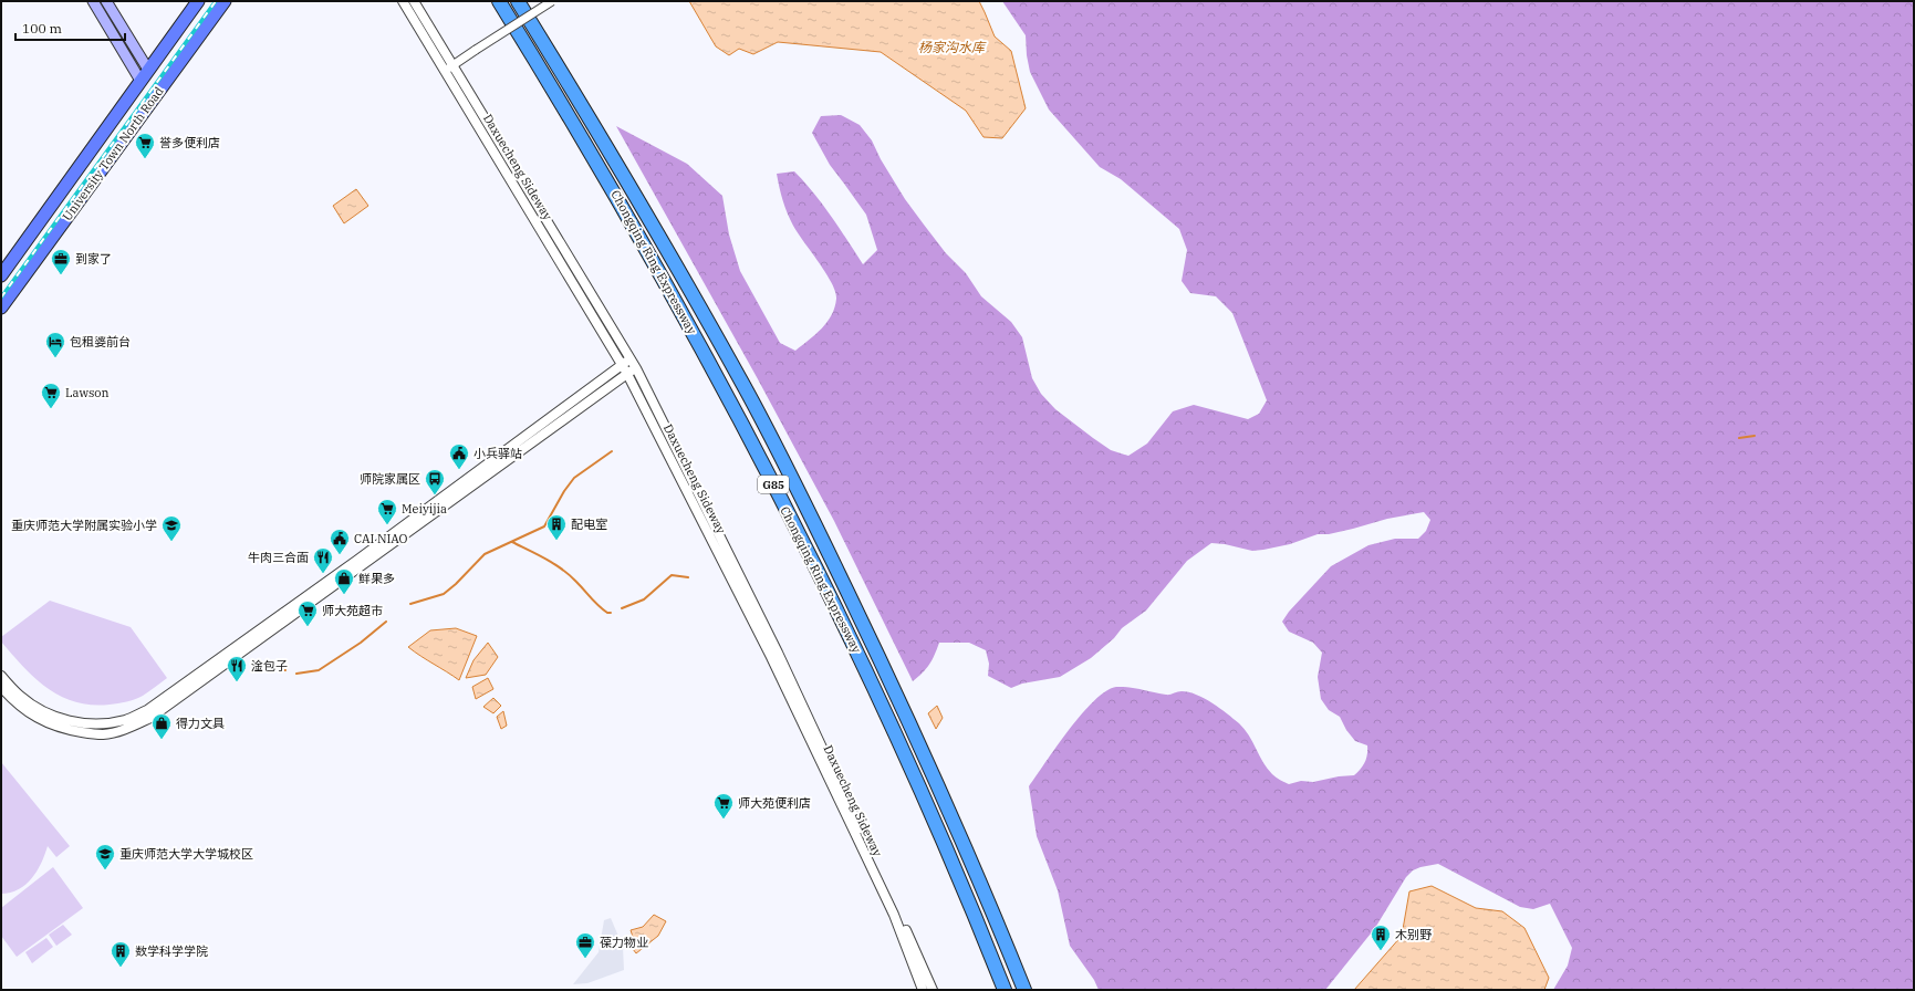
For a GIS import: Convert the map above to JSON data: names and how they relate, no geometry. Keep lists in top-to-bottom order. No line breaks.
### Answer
{"streets":{"highway":["Chongqing Ring Expressway","G85"],"main road":["University Town North Road"],"street":["Daxuecheng Sideway"]},"water":["杨家沟水库"],"places":{"supermarket":["誉多便利店","Lawson","Meiyijia","师大苑超市","师大苑便利店"],"office":["到家了","葆力物业"],"hotel":["包租婆前台"],"public building":["小兵驿站","CAI NIAO"],"bus stop":["师院家属区"],"building":["配电室","木别野","数学科学学院"],"school or university":["重庆师范大学附属实验小学","重庆师范大学大学城校区"],"restaurant":["牛肉三合面","淦包子"],"shop":["鲜果多","得力文具"]},"scale_bar":"100 m"}
